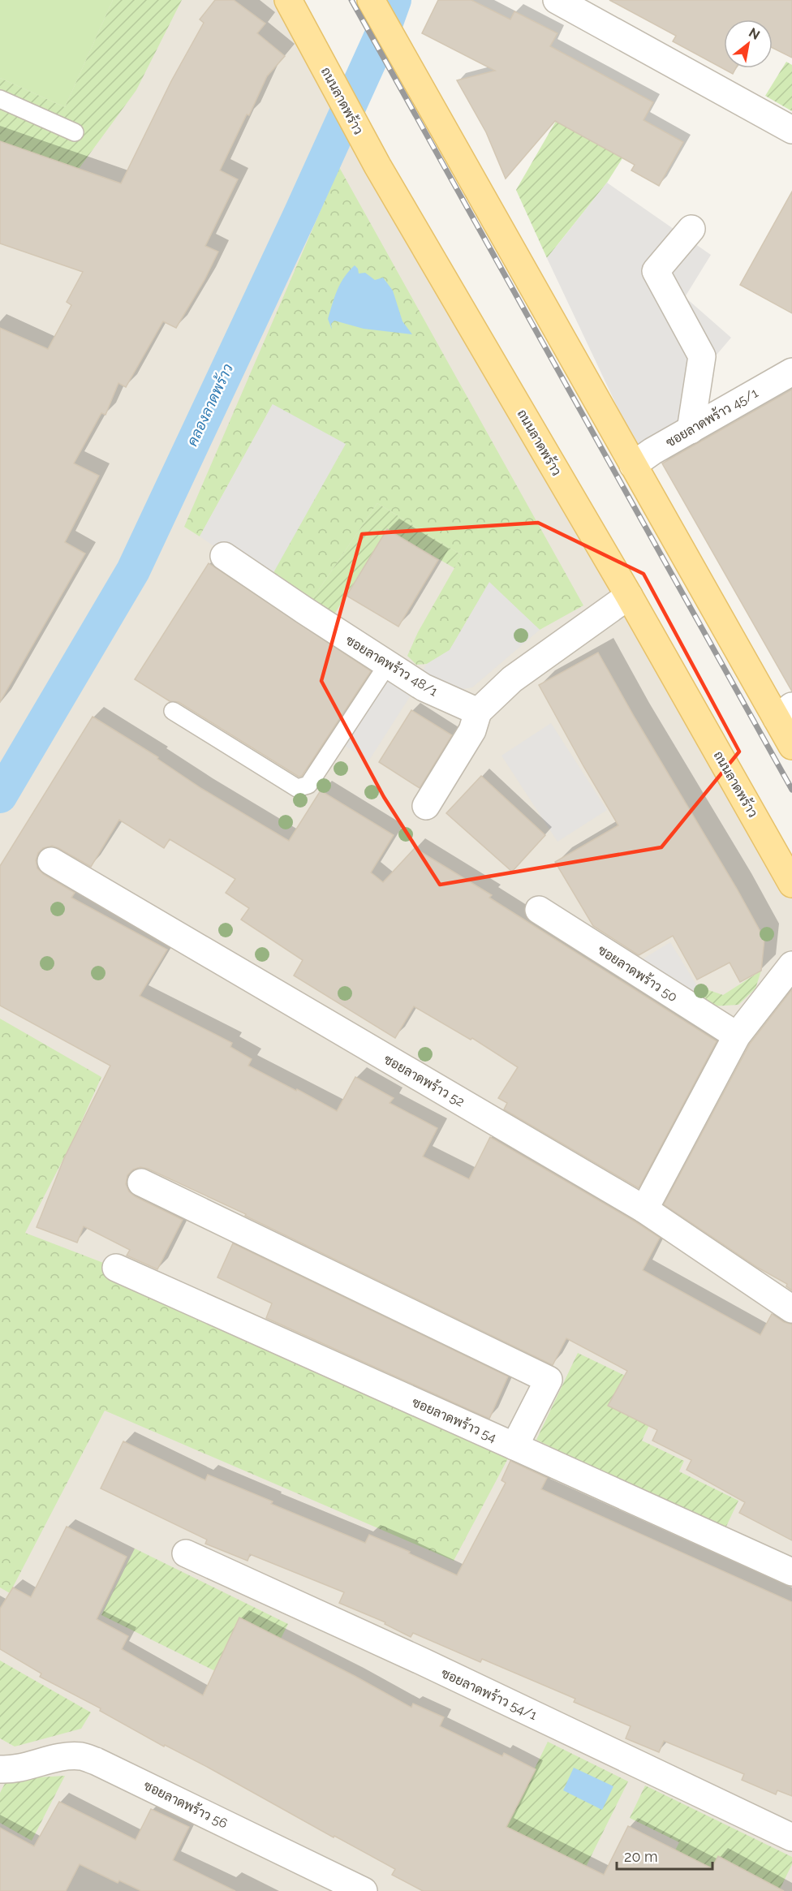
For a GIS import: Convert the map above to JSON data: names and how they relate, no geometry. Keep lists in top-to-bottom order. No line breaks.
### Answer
{"streets":{"main road":["ถนนลาดพร้าว"],"street":["ซอยลาดพร้าว 45/1","ซอยลาดพร้าว 48/1","ซอยลาดพร้าว 50","ซอยลาดพร้าว 52","ซอยลาดพร้าว 54","ซอยลาดพร้าว 54/1","ซอยลาดพร้าว 56"]},"water":["คลองลาดพร้าว"],"scale_bar":"20 m","north":"top right"}
